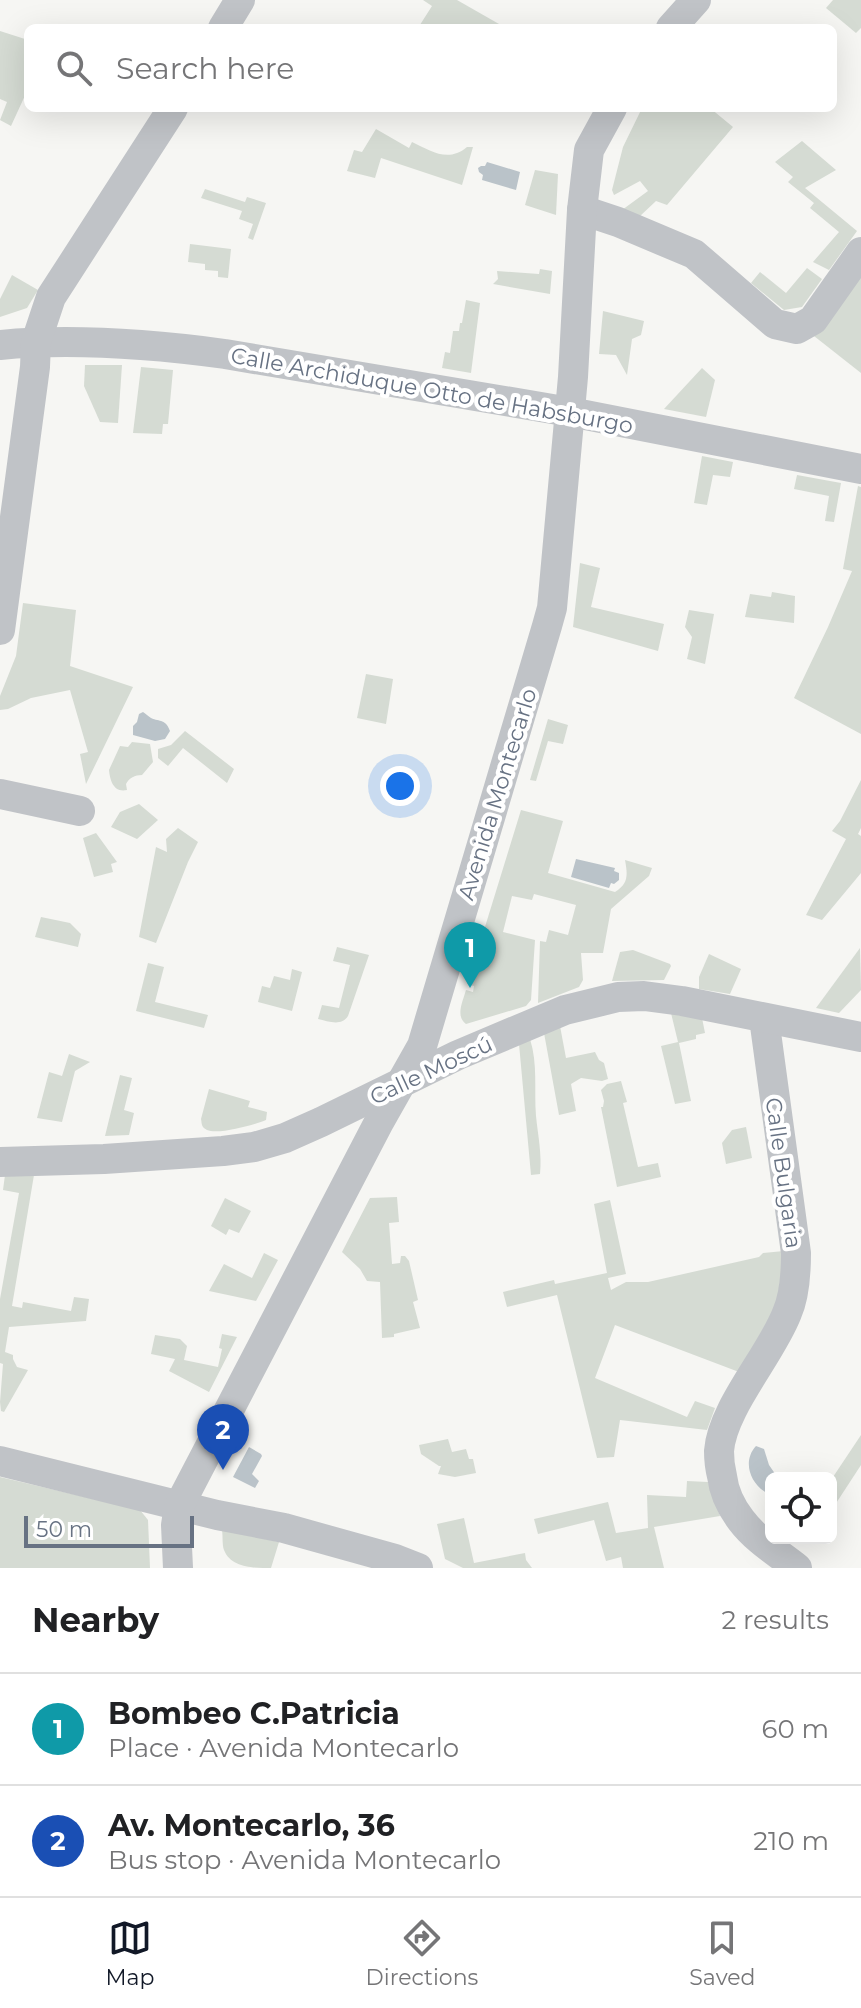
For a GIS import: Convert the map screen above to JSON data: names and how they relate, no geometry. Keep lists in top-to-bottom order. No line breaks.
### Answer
{"streets":{"street":["Calle Archiduque Otto de Habsburgo","Avenida Montecarlo","Calle Moscú","Calle Bulgaria"]},"crossings":[["Calle Archiduque Otto de Habsburgo","Avenida Montecarlo"],["Avenida Montecarlo","Calle Moscú"],["Calle Moscú","Calle Bulgaria"]],"scale_bar":"50 m","page":{"search":"Search here","pins":["1","2"],"scale":"50 m","heading":["Nearby","2 results"],"list":[{"mark":"1","name":"Bombeo C.Patricia","note":"Place · Avenida Montecarlo","value":"60 m"},{"mark":"2","name":"Av. Montecarlo, 36","note":"Bus stop · Avenida Montecarlo","value":"210 m"}],"nav":["Map","Directions","Saved"]}}
